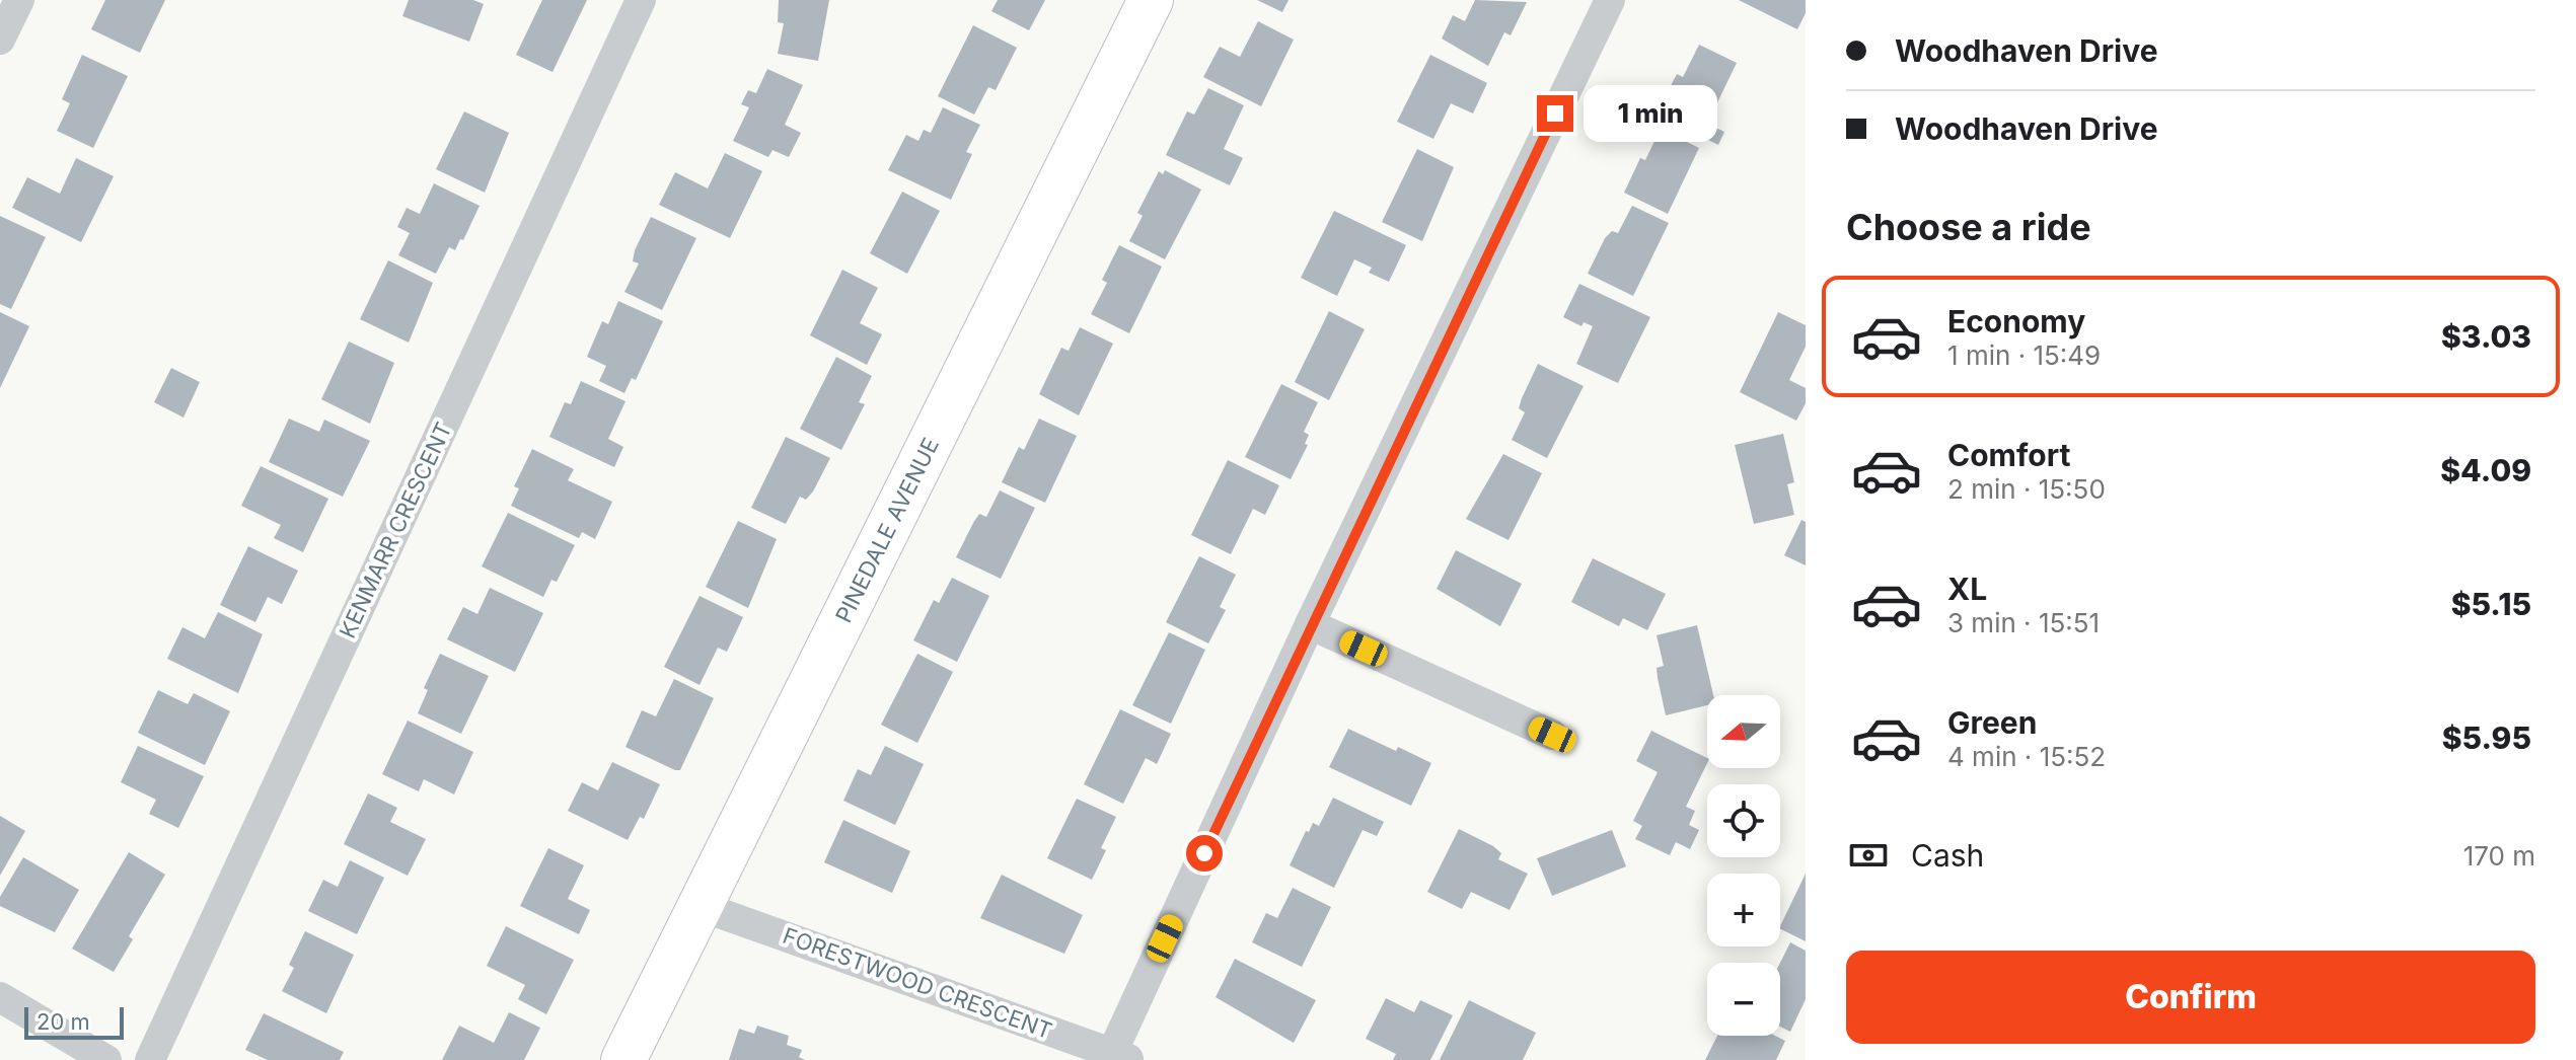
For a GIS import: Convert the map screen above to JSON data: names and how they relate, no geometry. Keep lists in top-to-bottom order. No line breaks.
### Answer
{"streets":{"street":["KENMARR CRESCENT","PINEDALE AVENUE","FORESTWOOD CRESCENT"]},"crossings":[["PINEDALE AVENUE","FORESTWOOD CRESCENT"]],"scale_bar":"20 m","north":"left","page":{"banner":["Woodhaven Drive","Woodhaven Drive"],"bubble":"1 min","heading":"Choose a ride","list":[{"name":"Economy","note":"1 min · 15:49","value":"$3.03"},{"name":"Comfort","note":"2 min · 15:50","value":"$4.09"},{"name":"XL","note":"3 min · 15:51","value":"$5.15"},{"name":"Green","note":"4 min · 15:52","value":"$5.95"}],"map_buttons":["+","−"],"pay":["Cash","170 m"],"buttons":"Confirm","scale":"20 m"}}
